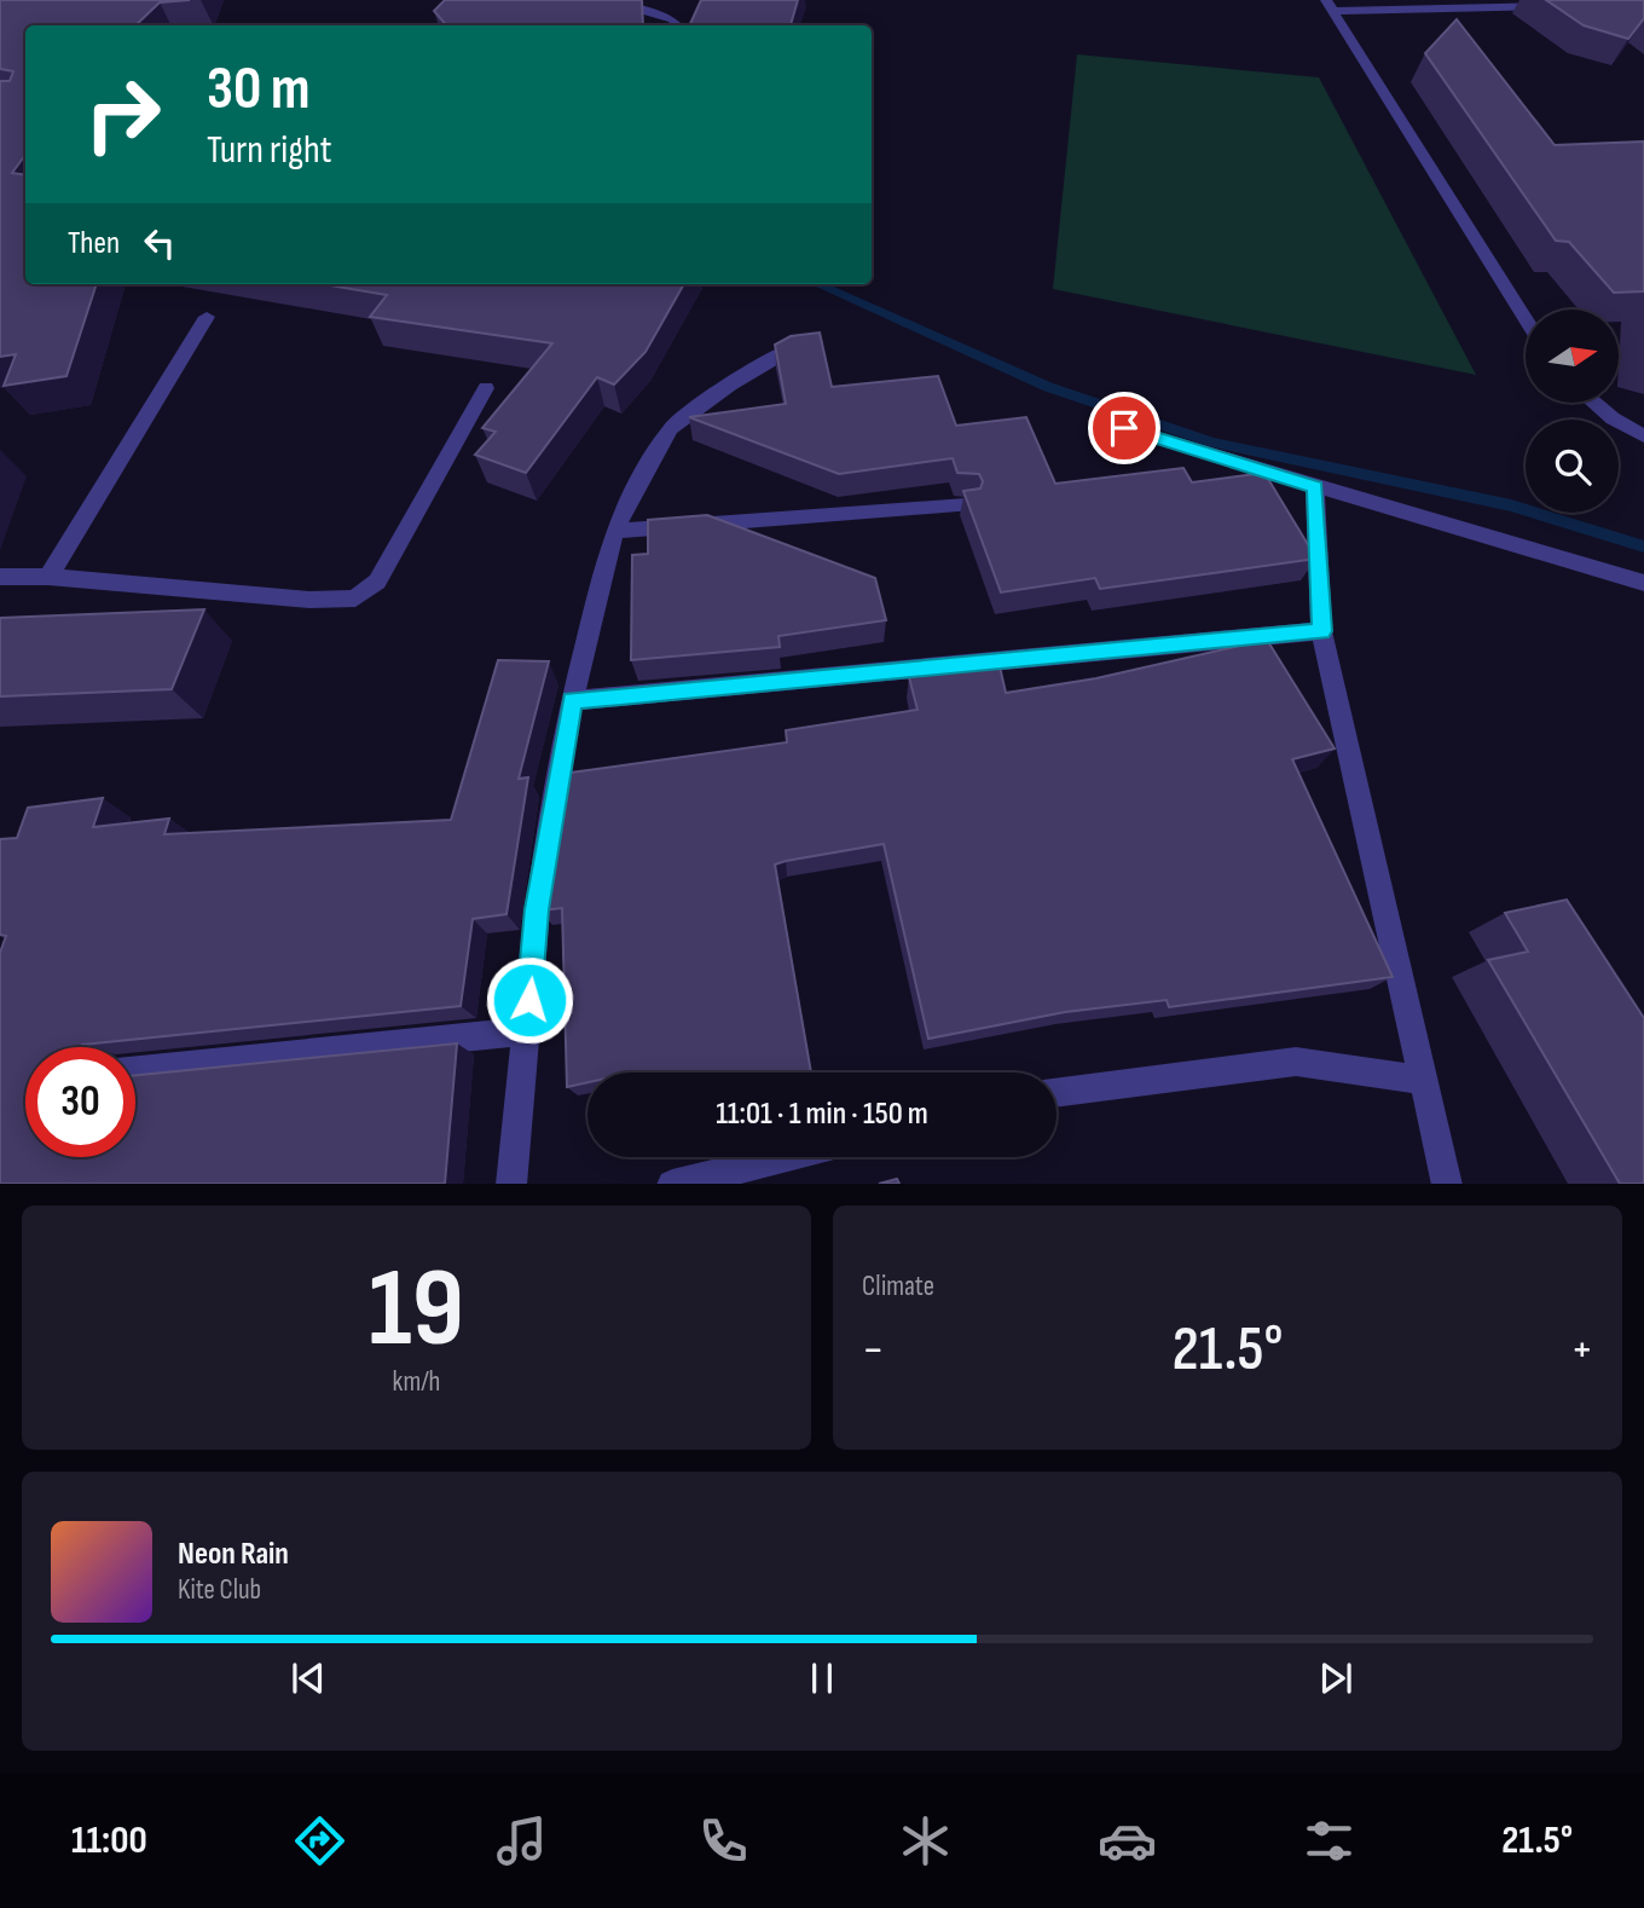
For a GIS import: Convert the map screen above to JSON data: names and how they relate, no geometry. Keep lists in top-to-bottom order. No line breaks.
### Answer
{"north":"right","page":{"turn":["30 m","Turn right"],"then":"Then","limit":"30","trip":"11:01 · 1 min · 150 m","tile":[["19","km/h"],"Climate"],"heat":["−","21.5°","+"],"song":["Neon Rain","Kite Club"],"tabs":["11:00","21.5°"]}}
